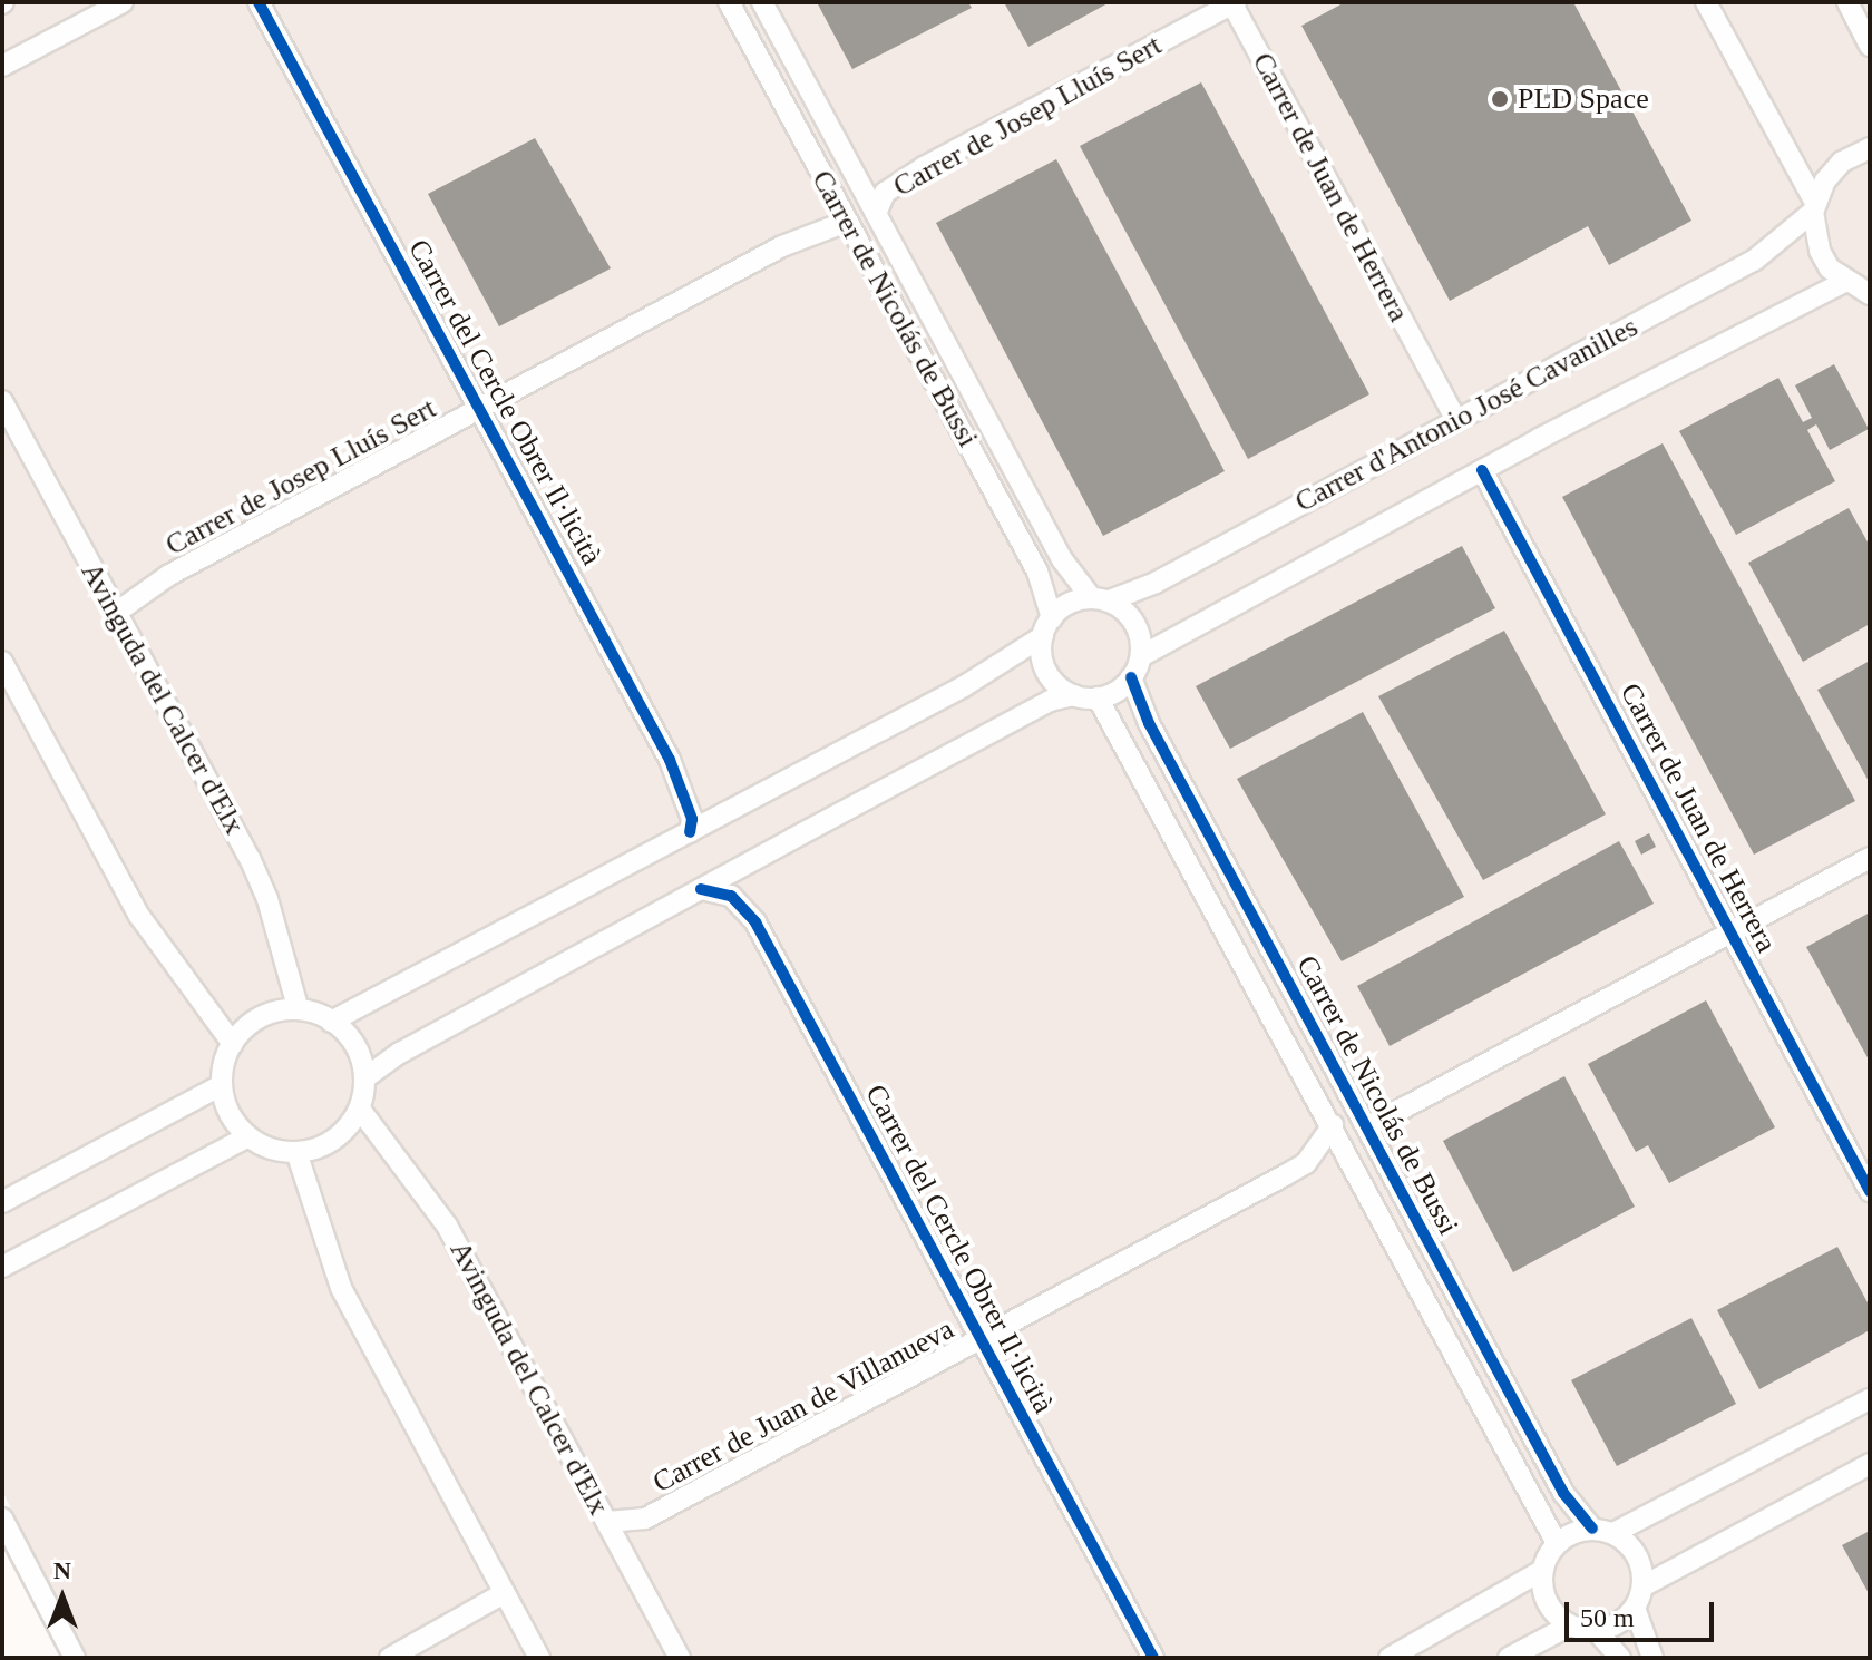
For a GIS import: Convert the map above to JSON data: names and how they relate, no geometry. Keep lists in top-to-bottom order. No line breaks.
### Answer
{"streets":{"street":["Carrer de Josep Lluís Sert","Carrer de Juan de Herrera","Carrer de Nicolás de Bussi","Carrer del Cercle Obrer Il·licità","Carrer d'Antonio José Cavanilles","Avinguda del Calcer d'Elx","Carrer de Juan de Villanueva"]},"crossings":[["Carrer de Josep Lluís Sert","Carrer de Juan de Herrera"],["Carrer de Josep Lluís Sert","Carrer de Nicolás de Bussi"],["Carrer de Josep Lluís Sert","Carrer del Cercle Obrer Il·licità"],["Carrer de Josep Lluís Sert","Avinguda del Calcer d'Elx"],["Carrer de Juan de Herrera","Carrer d'Antonio José Cavanilles"],["Carrer de Nicolás de Bussi","Carrer d'Antonio José Cavanilles"],["Carrer de Nicolás de Bussi","Carrer de Juan de Villanueva"],["Carrer del Cercle Obrer Il·licità","Carrer de Juan de Villanueva"],["Avinguda del Calcer d'Elx","Carrer de Juan de Villanueva"]],"places":["PLD Space"],"scale_bar":"50 m","north":"top"}
